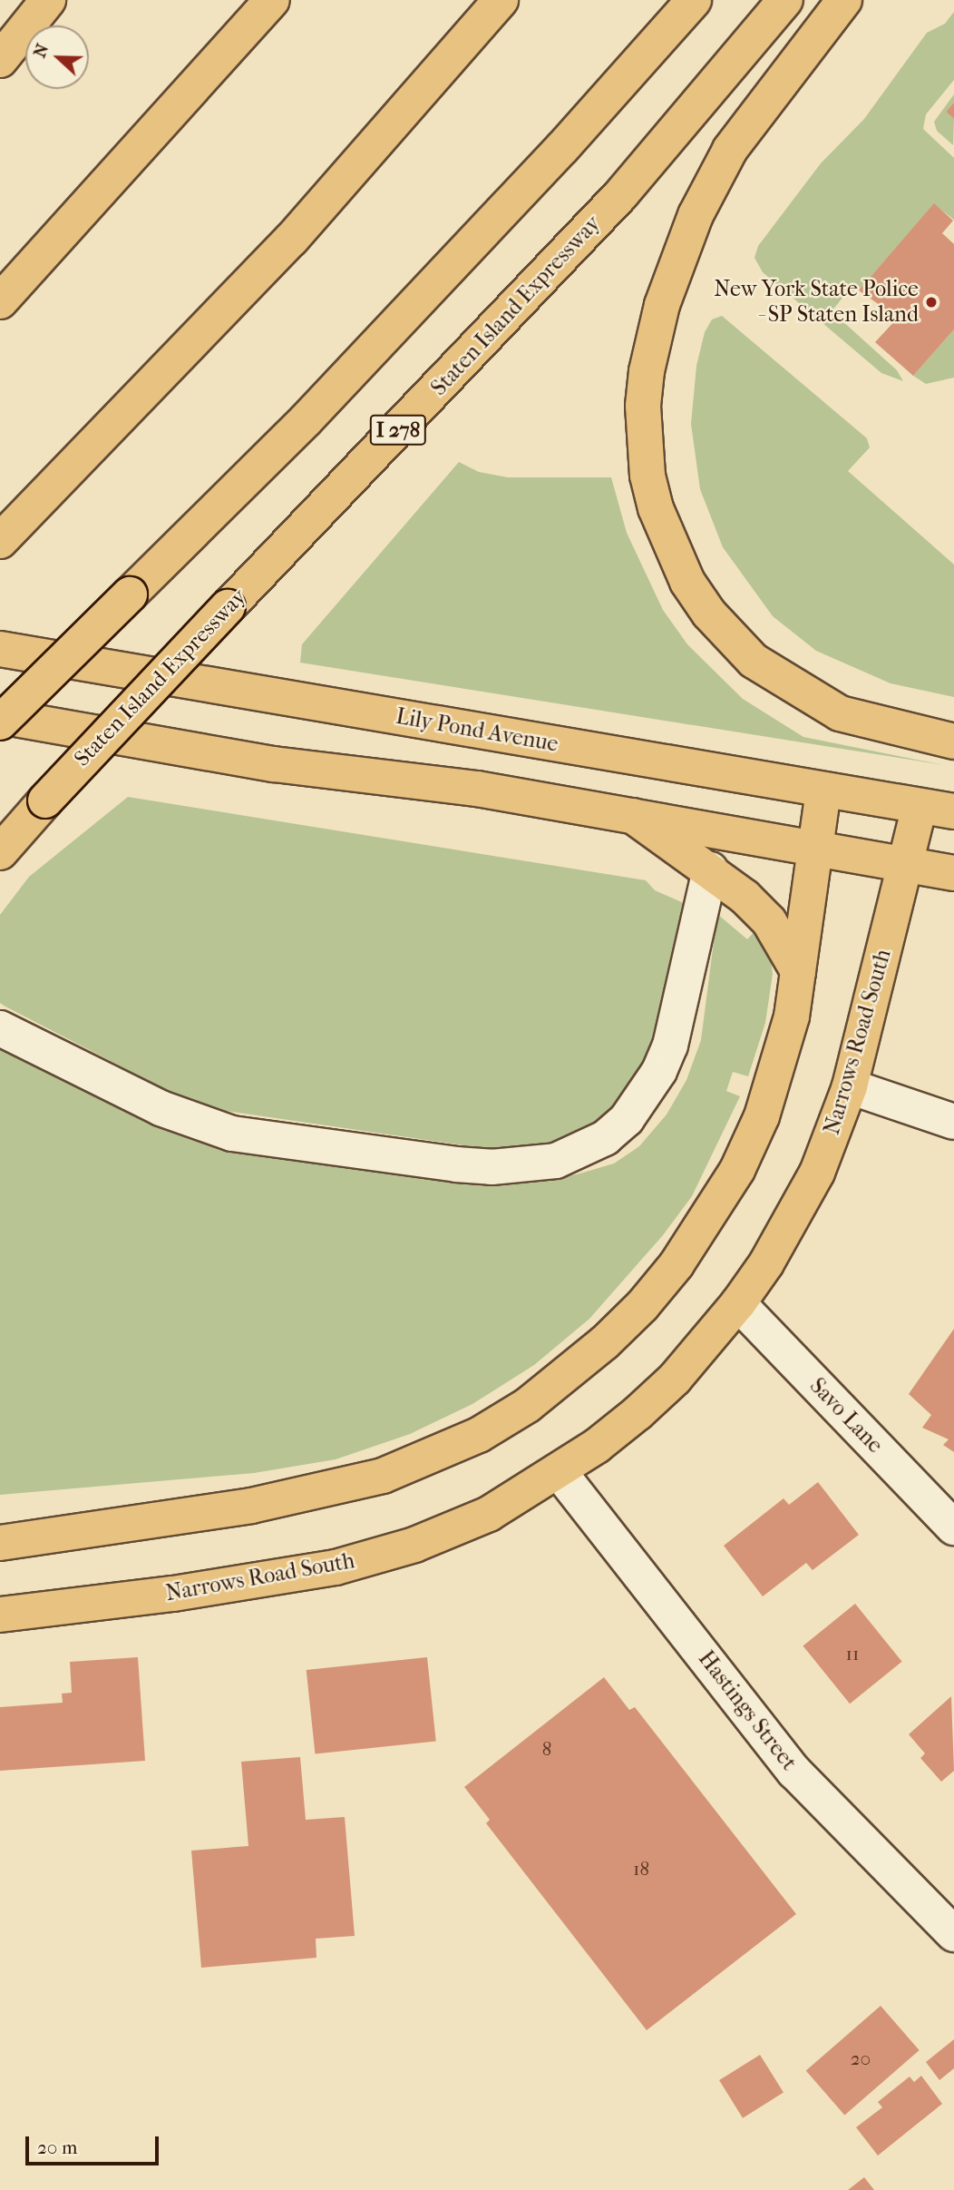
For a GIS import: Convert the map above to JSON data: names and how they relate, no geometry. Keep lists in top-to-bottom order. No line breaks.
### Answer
{"streets":{"main road":["Staten Island Expressway","I 278","Lily Pond Avenue","Narrows Road South"],"street":["Savo Lane","Hastings Street"]},"crossings":[["Lily Pond Avenue","Narrows Road South"],["Narrows Road South","Savo Lane"],["Narrows Road South","Hastings Street"]],"places":["New York State Police - SP Staten Island"],"house_numbers":["11","8","18","20"],"scale_bar":"20 m","north":"left"}
